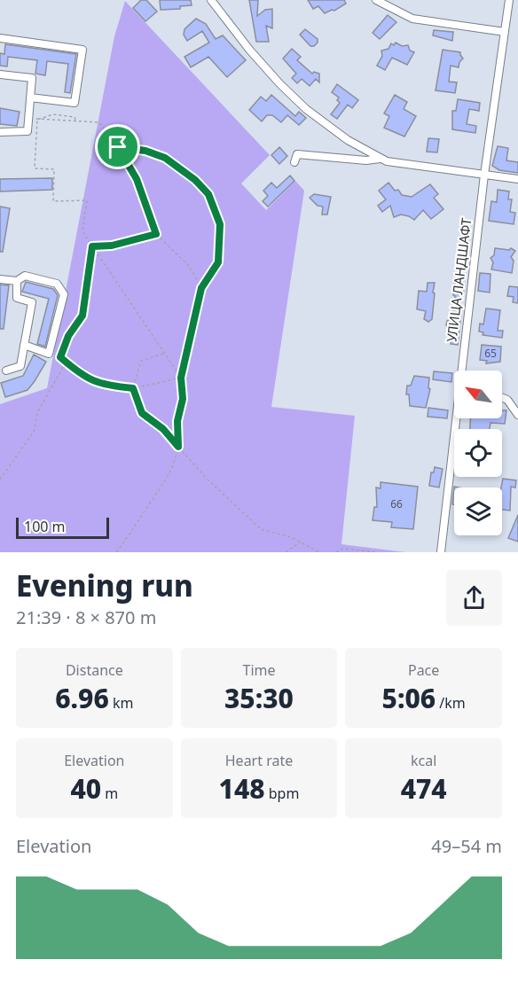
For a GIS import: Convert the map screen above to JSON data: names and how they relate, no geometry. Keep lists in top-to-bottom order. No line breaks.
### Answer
{"streets":{"street":["УЛИЦА ЛАНДШАФТ"]},"house_numbers":["65","66"],"scale_bar":"100 m","north":"top left","page":{"scale":"100 m","heading":["Evening run","21:39 · 8 × 870 m"],"stats":[["Distance","6.96 km"],["Time","35:30"],["Pace","5:06 /km"],["Elevation","40 m"],["Heart rate","148 bpm"],["kcal","474"]],"chart":["Elevation","49–54 m"]}}
